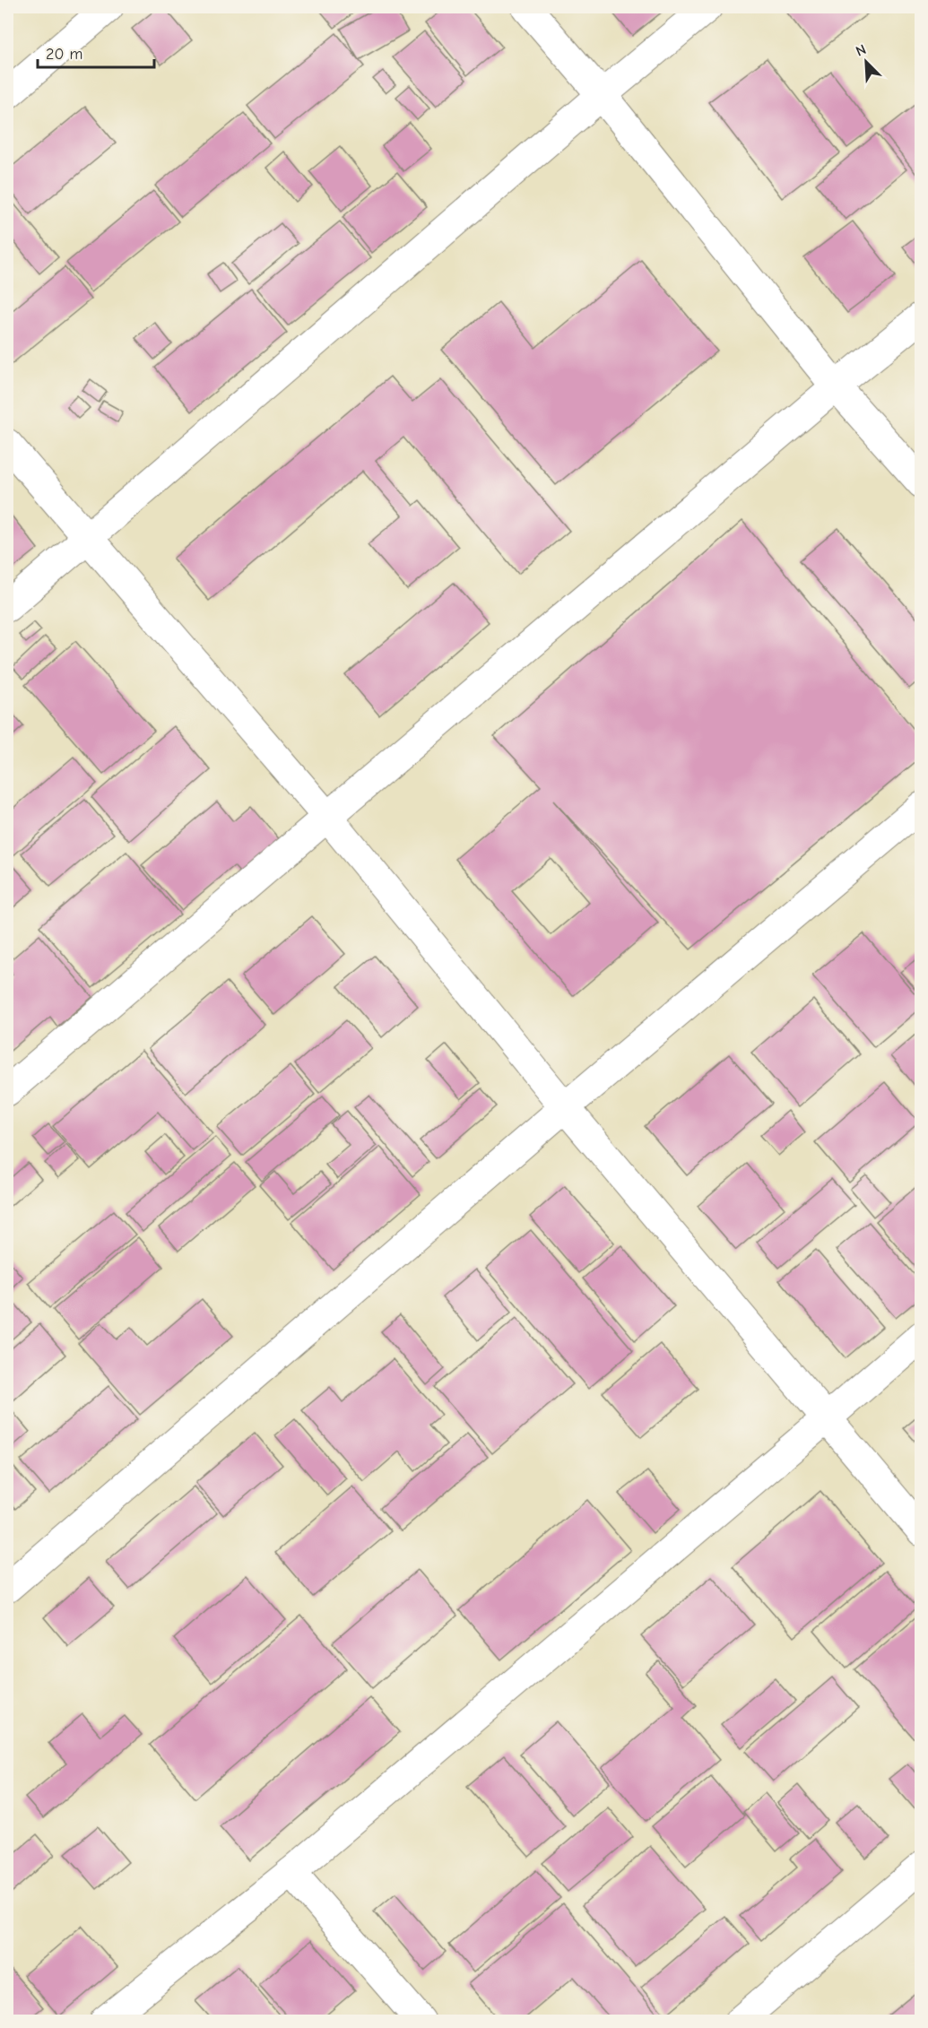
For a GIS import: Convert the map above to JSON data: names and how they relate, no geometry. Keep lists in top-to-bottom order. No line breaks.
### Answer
{"scale_bar":"20 m","north":"top left"}
